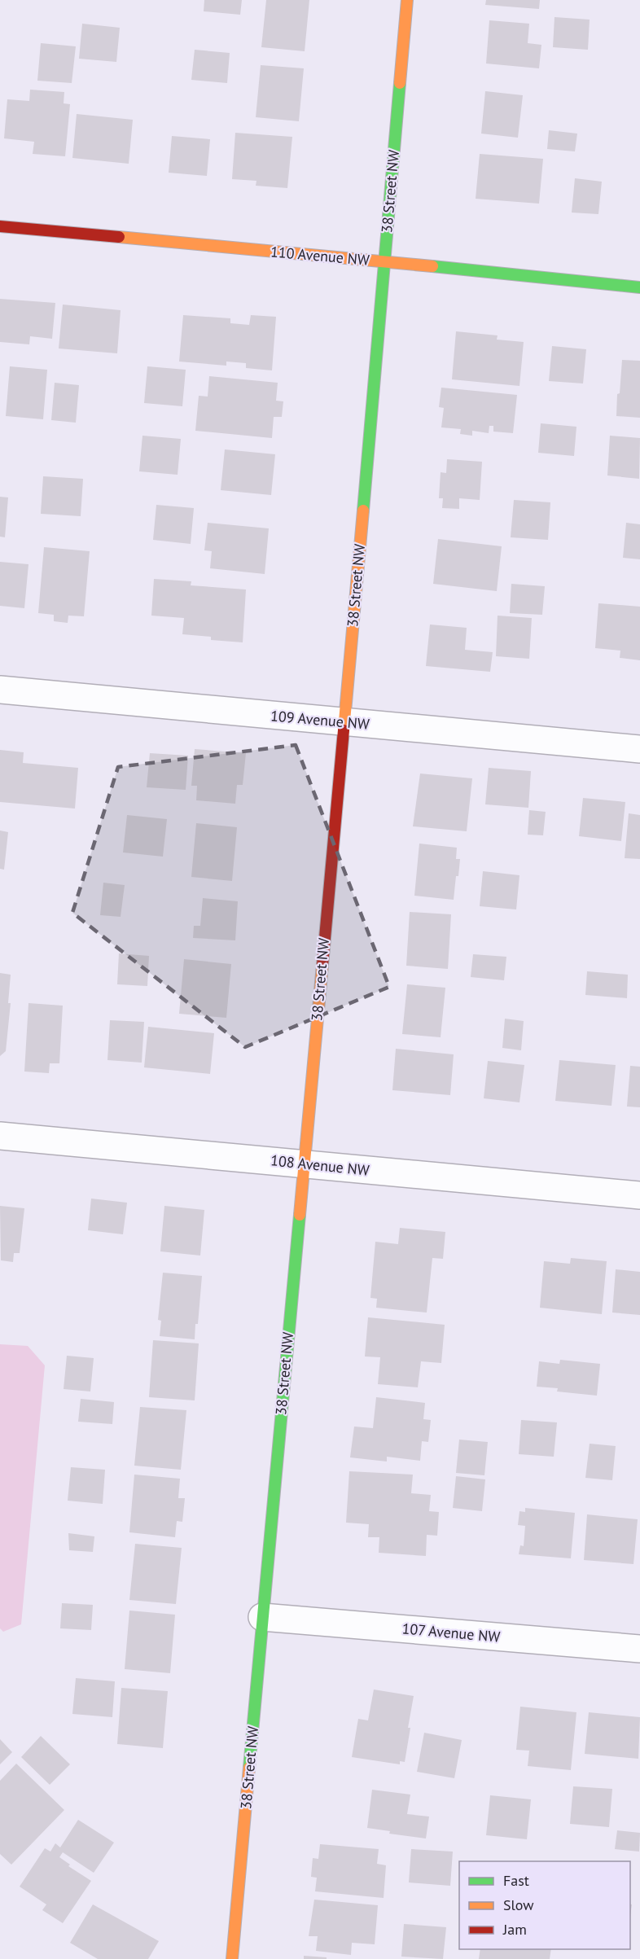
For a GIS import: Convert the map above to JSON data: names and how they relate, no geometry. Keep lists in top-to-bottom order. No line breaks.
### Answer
{"streets":{"street":["38 Street NW","110 Avenue NW","109 Avenue NW","108 Avenue NW","107 Avenue NW"]},"crossings":[["38 Street NW","110 Avenue NW"],["38 Street NW","109 Avenue NW"],["38 Street NW","108 Avenue NW"],["38 Street NW","107 Avenue NW"]],"legend":["Fast","Slow","Jam"]}
